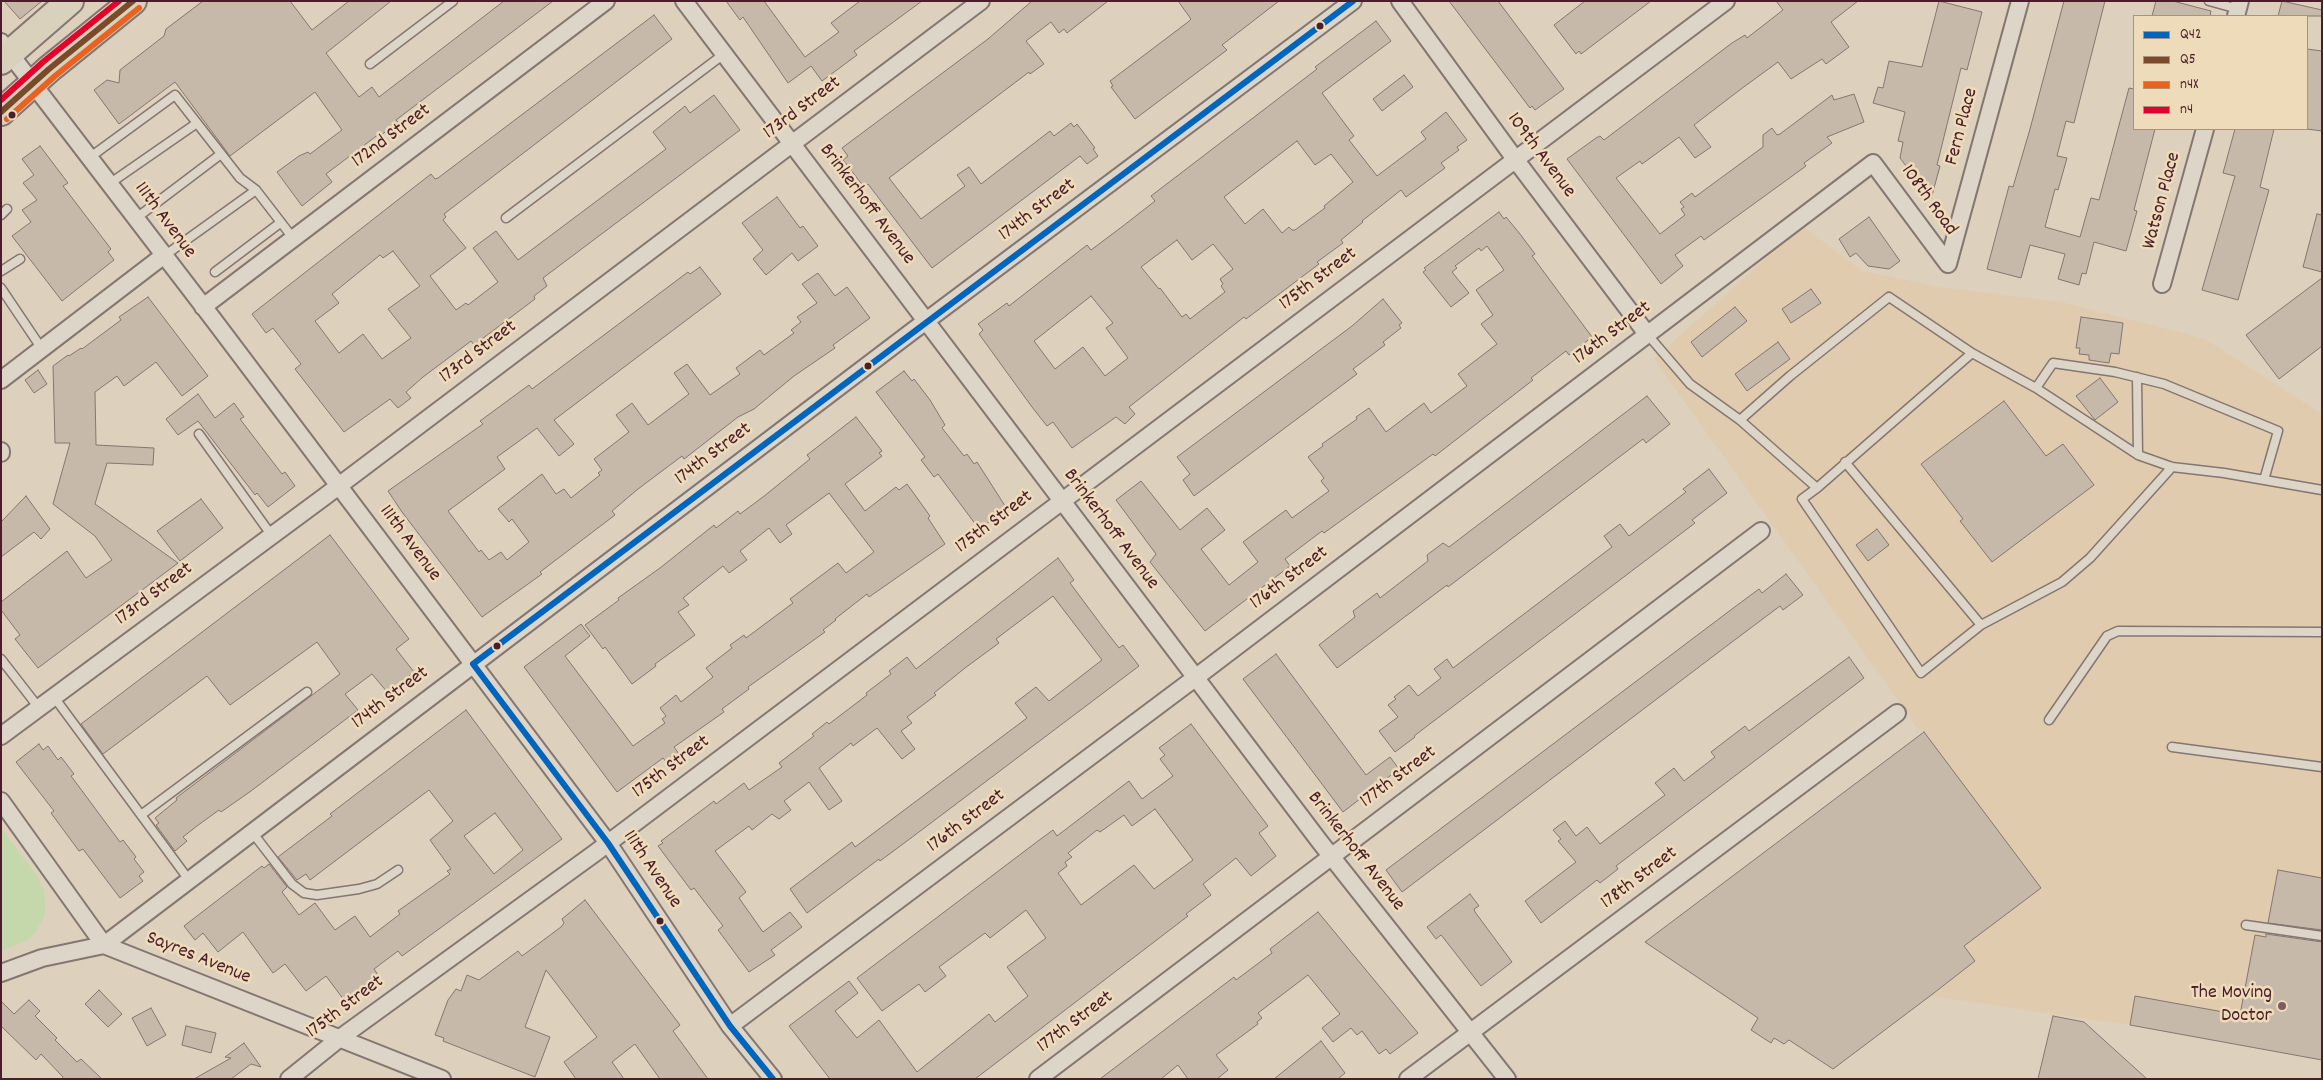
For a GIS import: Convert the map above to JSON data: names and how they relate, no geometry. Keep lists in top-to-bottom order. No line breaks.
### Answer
{"streets":{"street":["173rd Street","Fern Place","172nd Street","109th Avenue","108th Road","Watson Place","Brinkerhoff Avenue","174th Street","111th Avenue","175th Street","176th Street","177th Street","178th Street","Sayres Avenue"]},"crossings":[["173rd Street","Brinkerhoff Avenue"],["173rd Street","111th Avenue"],["Fern Place","108th Road"],["172nd Street","111th Avenue"],["109th Avenue","175th Street"],["109th Avenue","176th Street"],["108th Road","176th Street"],["Brinkerhoff Avenue","174th Street"],["Brinkerhoff Avenue","175th Street"],["Brinkerhoff Avenue","176th Street"],["Brinkerhoff Avenue","177th Street"],["Brinkerhoff Avenue","178th Street"],["174th Street","111th Avenue"],["174th Street","Sayres Avenue"],["111th Avenue","175th Street"],["111th Avenue","176th Street"],["175th Street","Sayres Avenue"]],"places":["The Moving Doctor"],"lines":["transit line Q42","transit line Q5","transit line n4","transit line n4X"],"legend":["Q42","Q5","n4X","n4"]}
